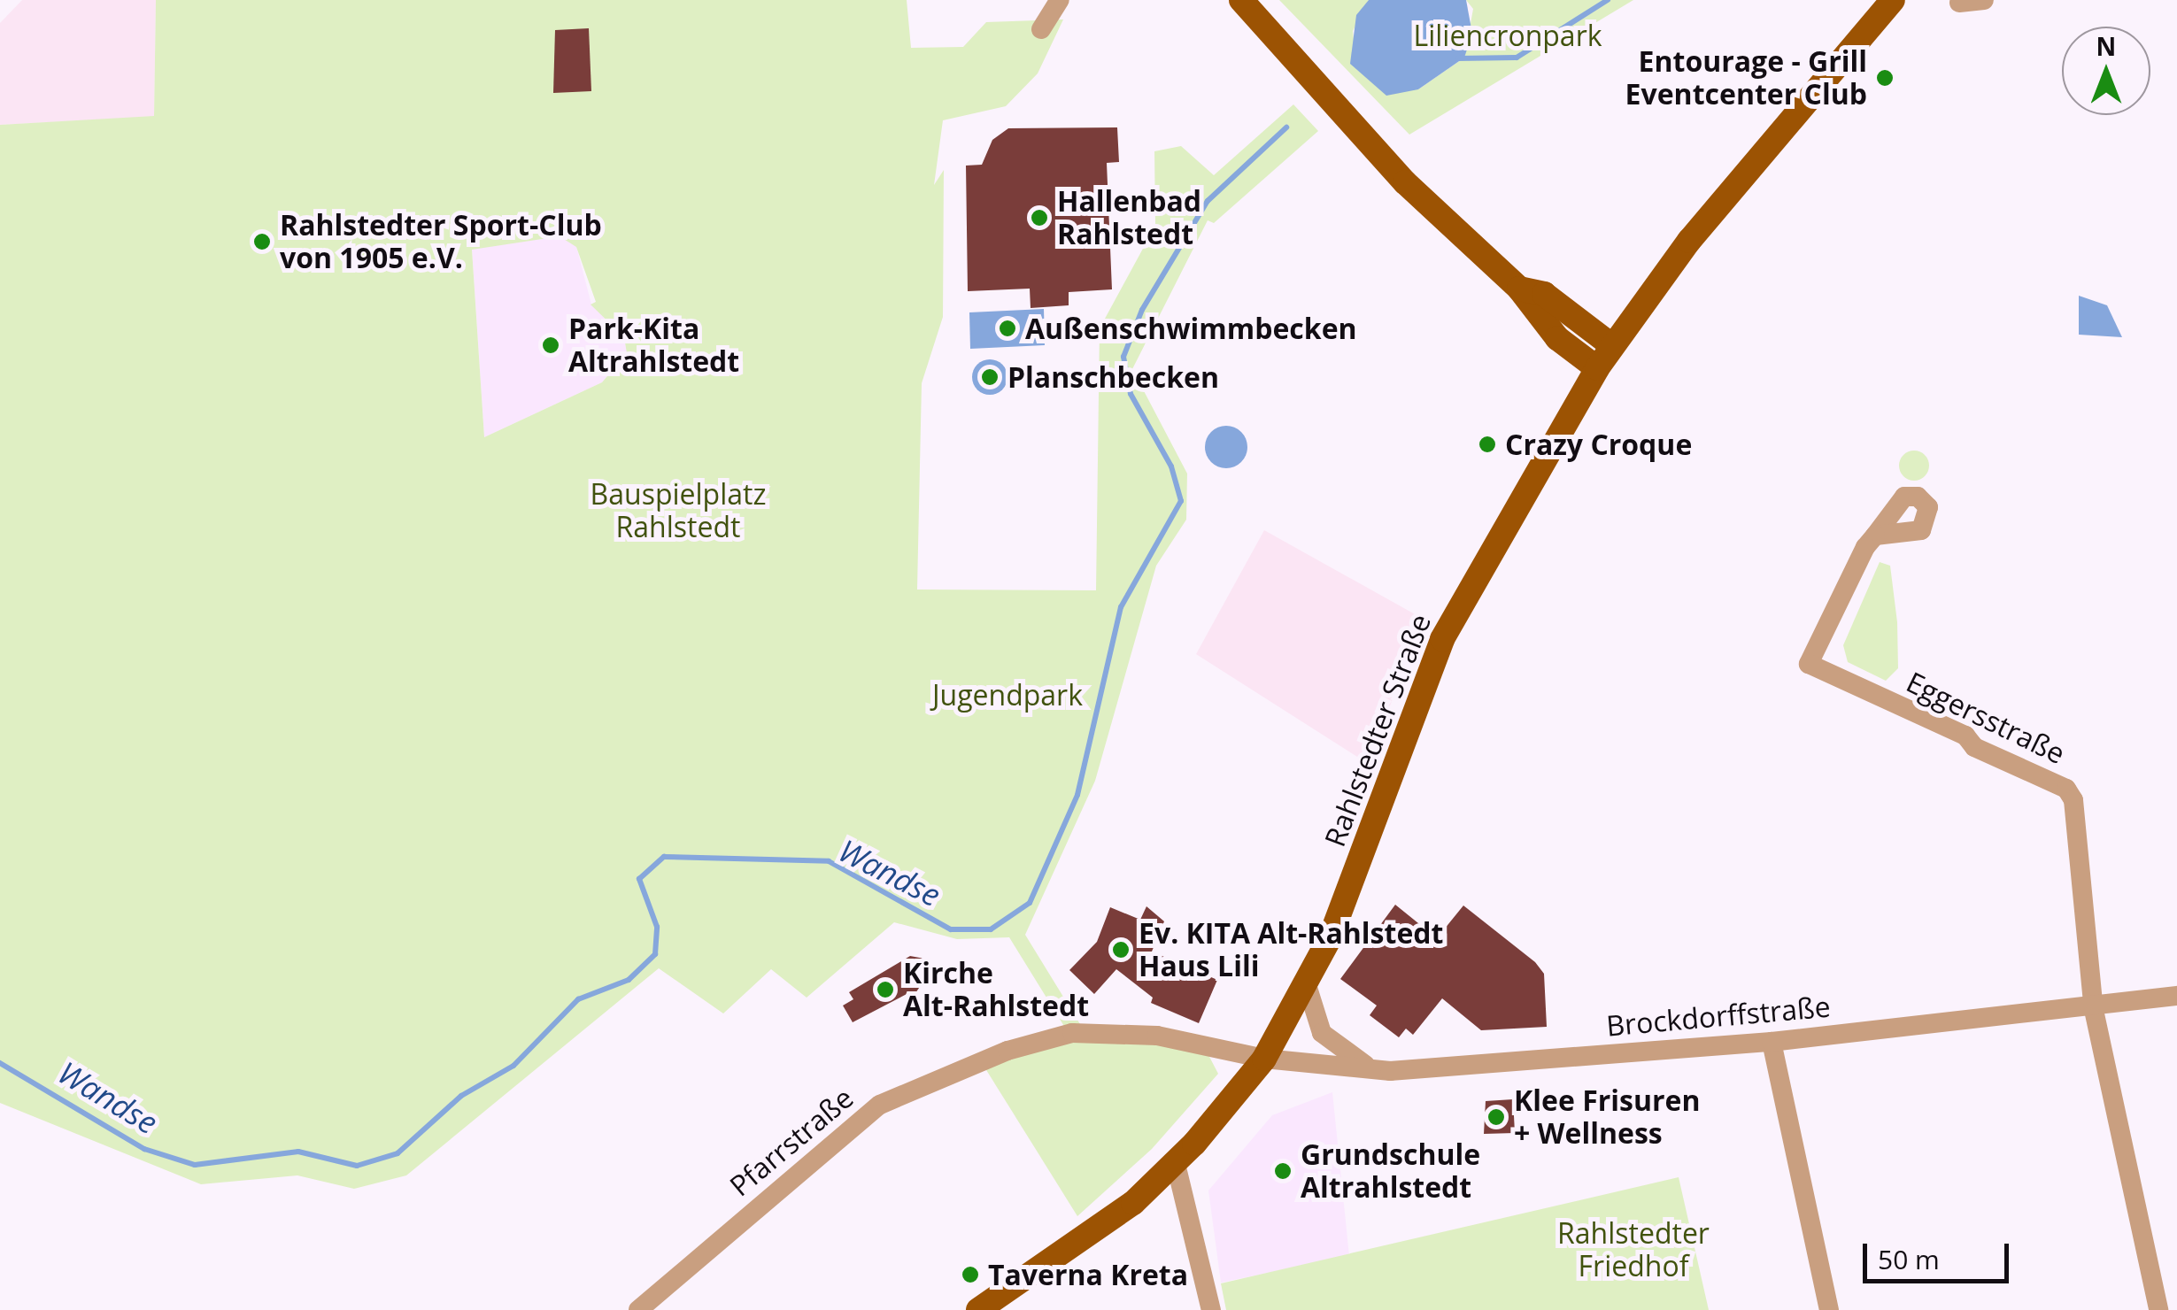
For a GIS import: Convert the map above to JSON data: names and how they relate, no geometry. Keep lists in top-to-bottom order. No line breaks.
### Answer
{"streets":{"main road":["Rahlstedter Straße"],"street":["Eggersstraße","Brockdorffstraße","Pfarrstraße"]},"crossings":[["Eggersstraße","Brockdorffstraße"],["Rahlstedter Straße","Brockdorffstraße"],["Rahlstedter Straße","Pfarrstraße"],["Brockdorffstraße","Pfarrstraße"]],"water":["Wandse"],"parks":["Liliencronpark","Bauspielplatz Rahlstedt","Jugendpark","Rahlstedter Friedhof"],"places":["Entourage - Grill Eventcenter Club","Hallenbad Rahlstedt","Rahlstedter Sport-Club von 1905 e.V.","Außenschwimmbecken","Park-Kita Altrahlstedt","Planschbecken","Crazy Croque","Ev. KITA Alt-Rahlstedt Haus Lili","Kirche Alt-Rahlstedt","Klee Frisuren + Wellness","Grundschule Altrahlstedt","Taverna Kreta"],"scale_bar":"50 m","north":"top"}
